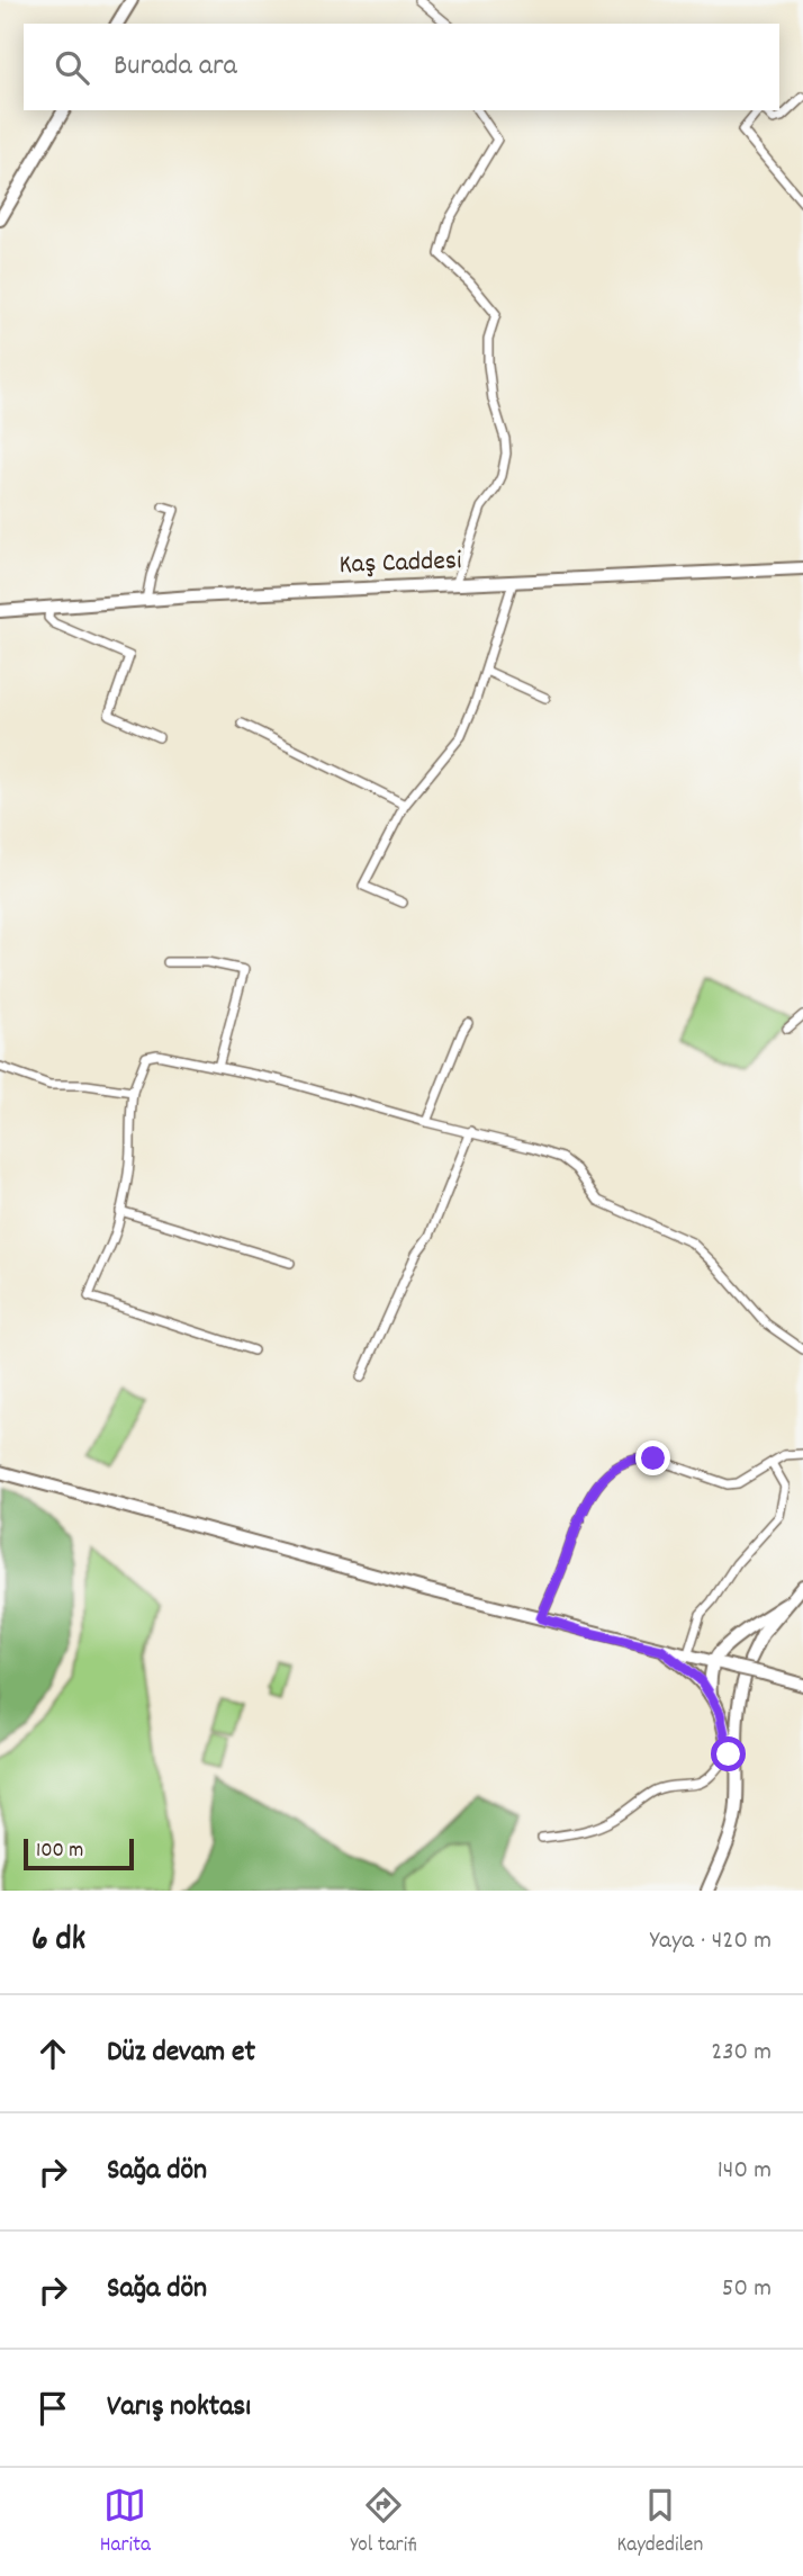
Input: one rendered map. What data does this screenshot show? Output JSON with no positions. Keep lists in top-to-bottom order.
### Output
{
  "streets": {
    "street": ["Kaş Caddesi"]
  },
  "scale_bar": "100 m",
  "page": {
    "search": "Burada ara",
    "scale": "100 m",
    "heading": ["6 dk", "Yaya · 420 m"],
    "list": [
      ["Düz devam et", "230 m"],
      ["Sağa dön", "140 m"],
      ["Sağa dön", "50 m"],
      "Varış noktası"
    ],
    "nav": ["Harita", "Yol tarifi", "Kaydedilen"]
  }
}
